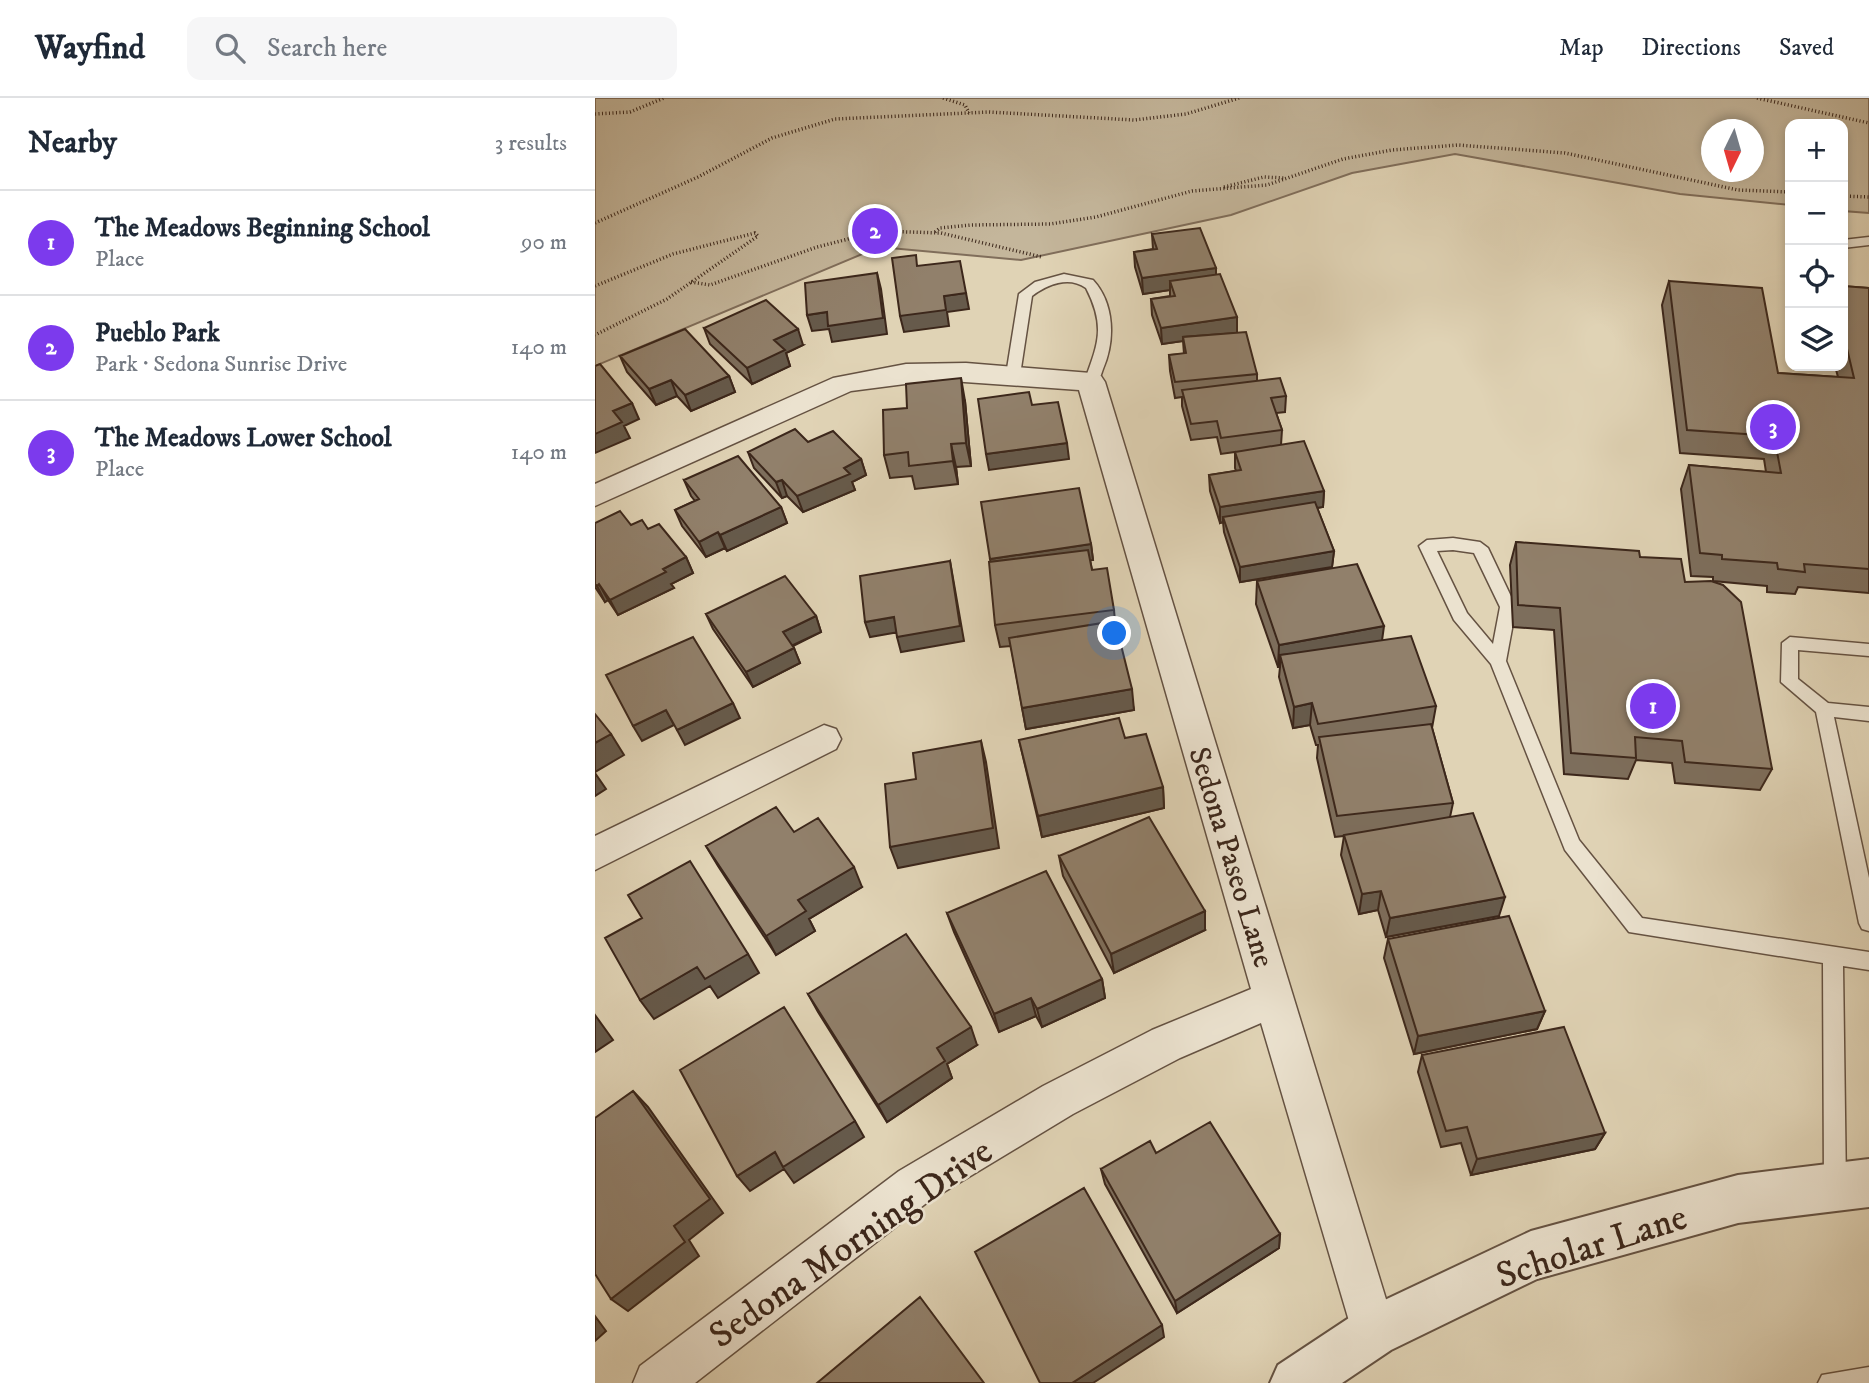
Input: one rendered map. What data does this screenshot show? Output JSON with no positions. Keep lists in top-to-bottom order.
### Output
{
  "streets": {
    "street": ["Sedona Paseo Lane", "Sedona Morning Drive", "Scholar Lane"]
  },
  "crossings": [
    ["Sedona Paseo Lane", "Sedona Morning Drive"],
    ["Sedona Paseo Lane", "Scholar Lane"]
  ],
  "north": "bottom",
  "page": {
    "header": "Wayfind",
    "search": "Search here",
    "nav": ["Map", "Directions", "Saved"],
    "heading": ["Nearby", "3 results"],
    "map_buttons": ["+", "−"],
    "list": [
      {
        "mark": "1",
        "name": "The Meadows Beginning School",
        "note": "Place",
        "value": "90 m"
      },
      {
        "mark": "2",
        "name": "Pueblo Park",
        "note": "Park · Sedona Sunrise Drive",
        "value": "140 m"
      },
      {
        "mark": "3",
        "name": "The Meadows Lower School",
        "note": "Place",
        "value": "140 m"
      }
    ],
    "pins": ["2", "3", "1"]
  }
}
